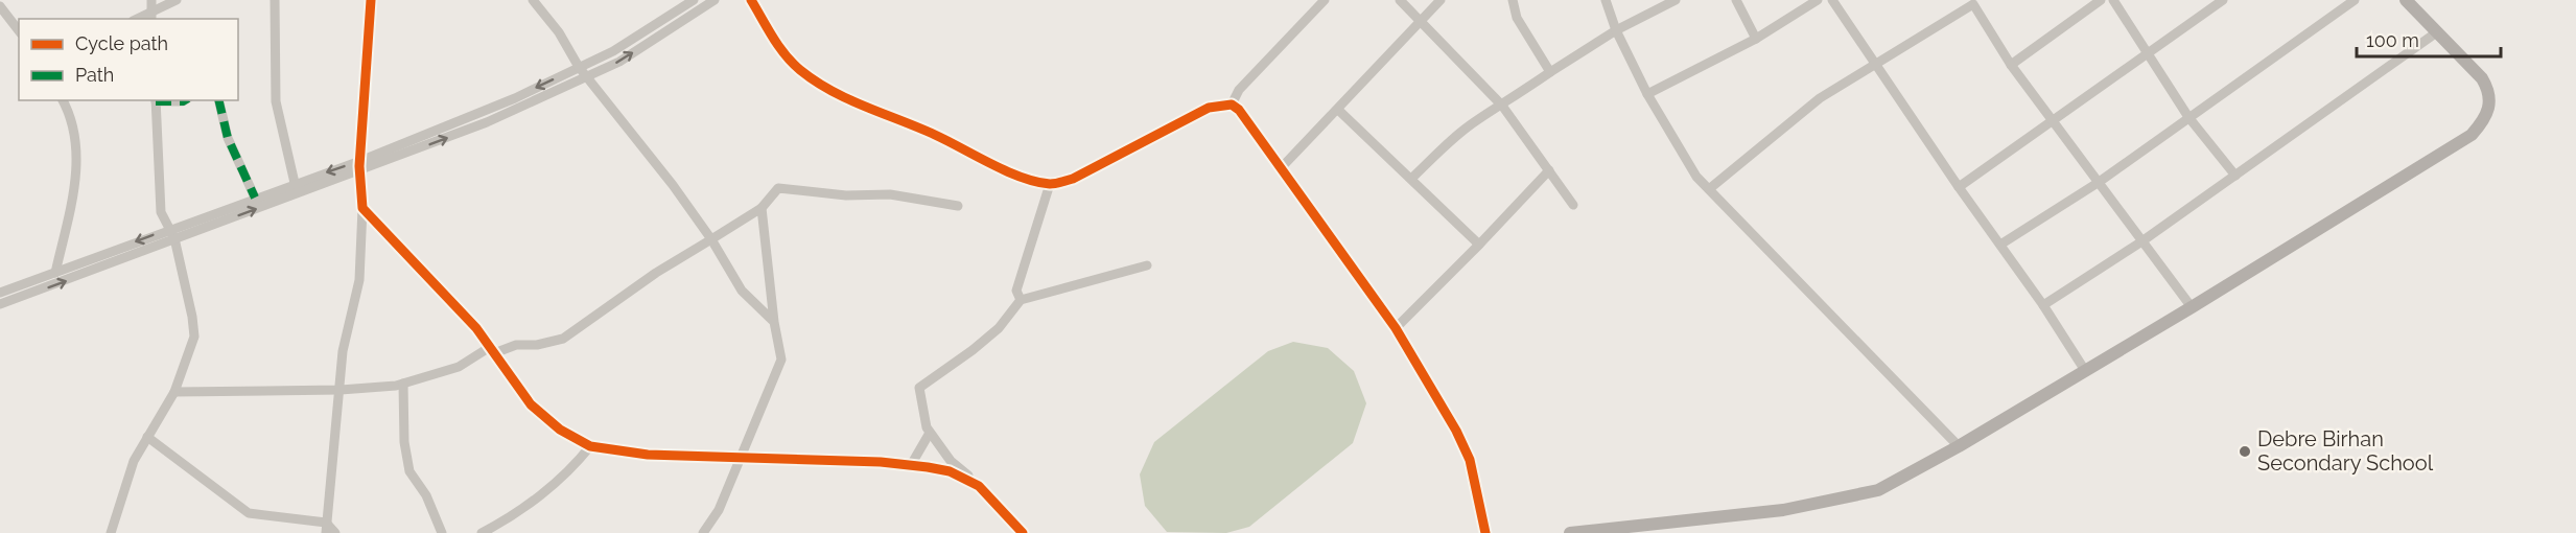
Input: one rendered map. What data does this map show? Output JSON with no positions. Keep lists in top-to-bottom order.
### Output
{
  "places": ["Debre Birhan Secondary School"],
  "legend": ["Cycle path", "Path"],
  "scale_bar": "100 m"
}
